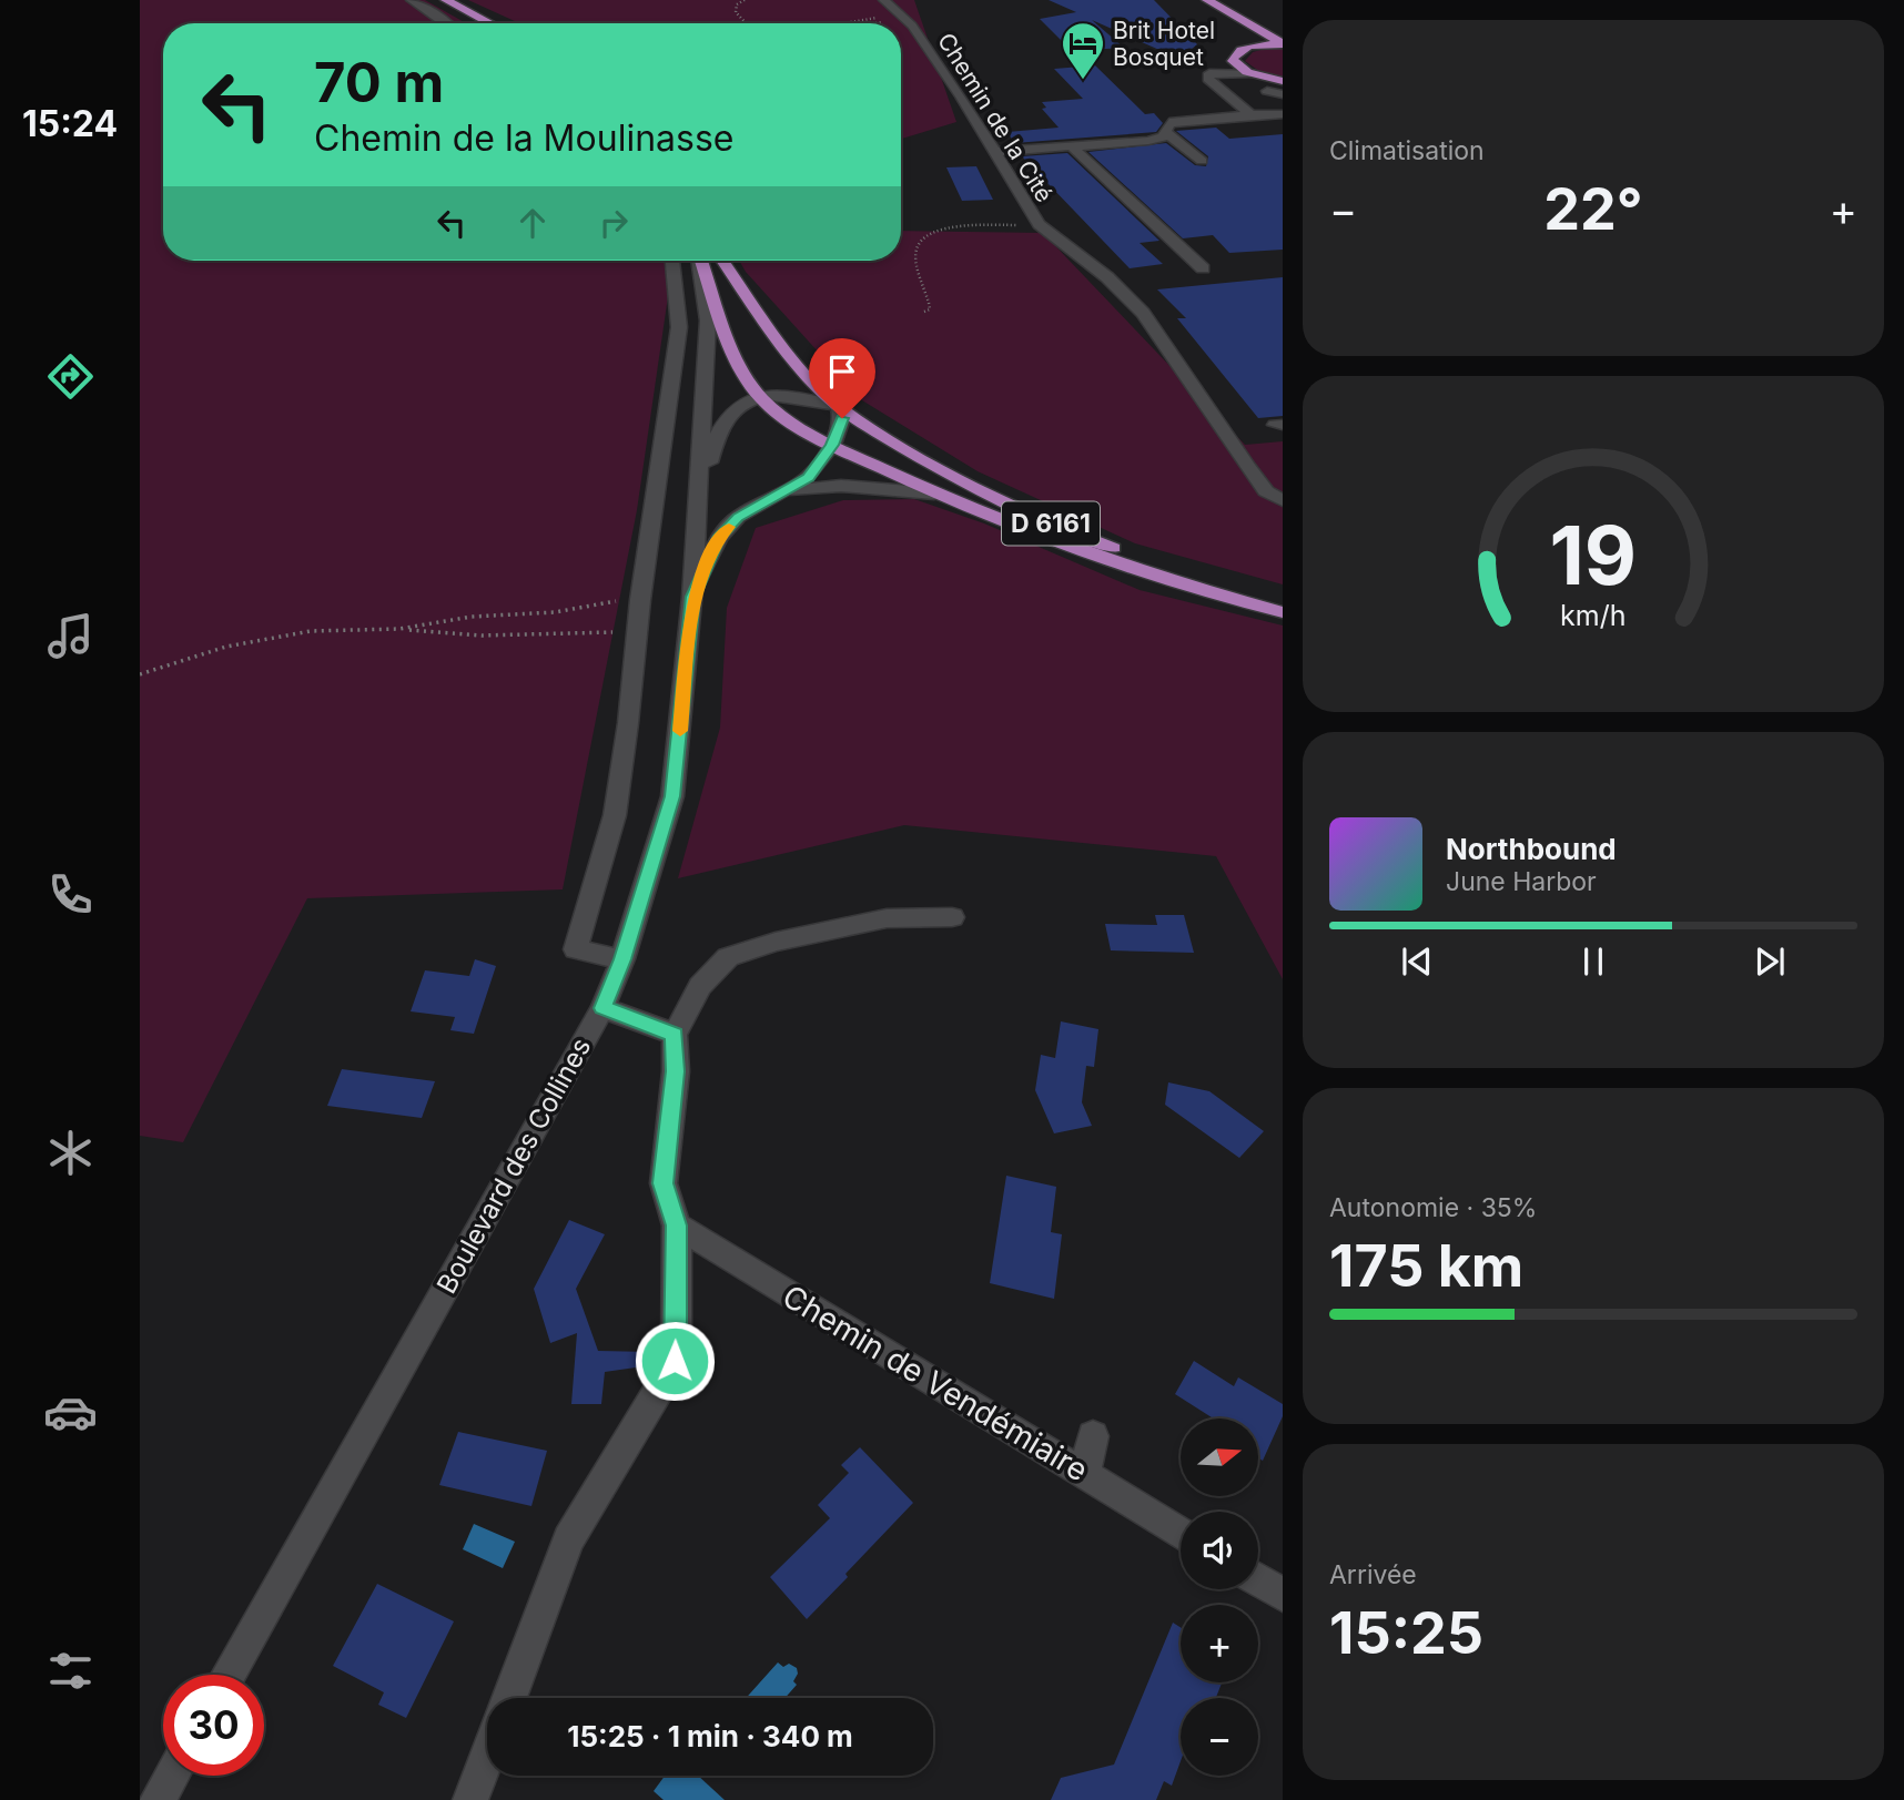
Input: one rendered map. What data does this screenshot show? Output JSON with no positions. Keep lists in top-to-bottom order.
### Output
{
  "streets": {
    "main road": ["D 6161"],
    "street": ["Chemin de la Cité", "Boulevard des Collines", "Chemin de Vendémiaire"]
  },
  "places": {
    "hotel": ["Brit Hotel Bosquet"]
  },
  "north": "right",
  "page": {
    "tabs": "15:24",
    "tile": [
      "Climatisation",
      ["Autonomie · 35%", "175 km"],
      ["Arrivée", "15:25"]
    ],
    "turn": ["70 m", "Chemin de la Moulinasse"],
    "heat": ["−", "22°", "+"],
    "song": ["Northbound", "June Harbor"],
    "map_buttons": ["+", "−"],
    "limit": "30",
    "trip": "15:25 · 1 min · 340 m",
    "gauge": ["19", "km/h"]
  }
}
